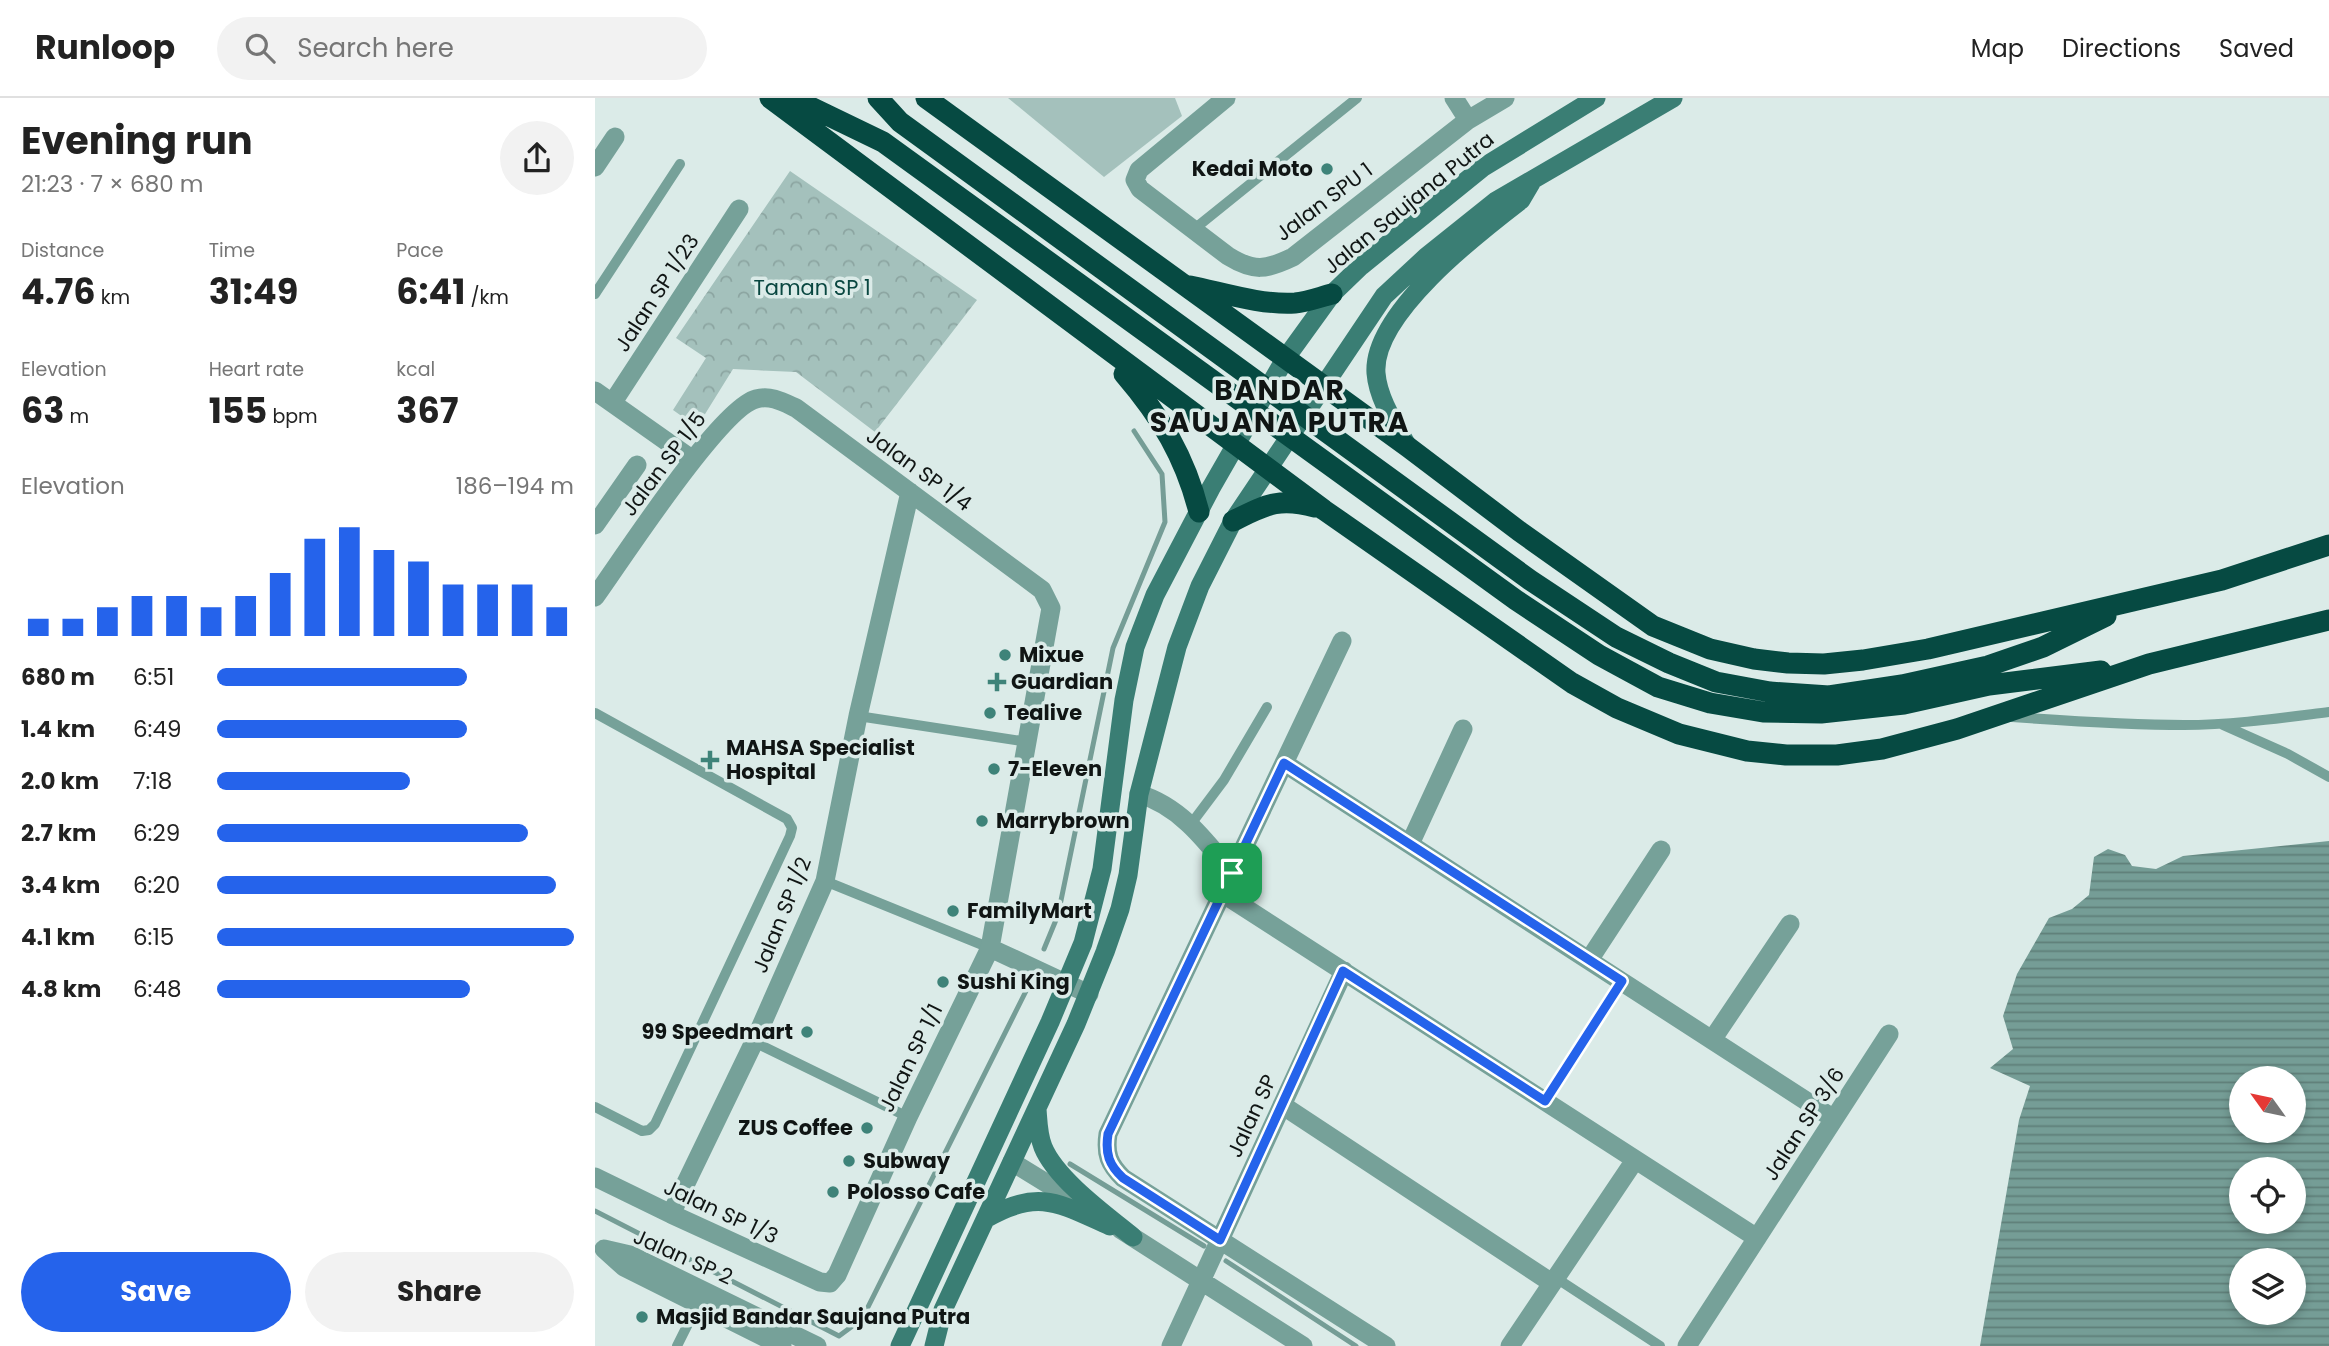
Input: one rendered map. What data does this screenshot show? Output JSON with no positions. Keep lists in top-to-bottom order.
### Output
{
  "streets": {
    "main road": ["Jalan Saujana Putra"],
    "street": [
      "Jalan SPU 1",
      "Jalan SP 1/23",
      "Jalan SP 1/5",
      "Jalan SP 1/4",
      "Jalan SP 1/2",
      "Jalan SP 1/1",
      "Jalan SP",
      "Jalan SP 3/6",
      "Jalan SP 1/3",
      "Jalan SP 2"
    ]
  },
  "crossings": [
    ["Jalan SP 1/5", "Jalan SP 1/4"],
    ["Jalan SP 1/4", "Jalan SP 1/2"],
    ["Jalan SP 1/4", "Jalan SP 1/1"],
    ["Jalan SP 1/2", "Jalan SP 1/3"],
    ["Jalan SP 1/1", "Jalan SP 1/3"]
  ],
  "districts": ["BANDAR SAUJANA PUTRA"],
  "parks": ["Taman SP 1"],
  "places": {
    "other": [
      "Kedai Moto",
      "Mixue",
      "Tealive",
      "7-Eleven",
      "Marrybrown",
      "FamilyMart",
      "Sushi King",
      "99 Speedmart",
      "ZUS Coffee",
      "Subway",
      "Polosso Cafe",
      "Masjid Bandar Saujana Putra"
    ],
    "health": ["Guardian", "MAHSA Specialist Hospital"]
  },
  "north": "top left",
  "page": {
    "header": "Runloop",
    "search": "Search here",
    "nav": ["Map", "Directions", "Saved"],
    "heading": ["Evening run", "21:23 · 7 × 680 m"],
    "stats": [
      ["Distance", "4.76 km"],
      ["Time", "31:49"],
      ["Pace", "6:41 /km"],
      ["Elevation", "63 m"],
      ["Heart rate", "155 bpm"],
      ["kcal", "367"]
    ],
    "chart": ["Elevation", "186–194 m"],
    "list": [
      {
        "name": "680 m",
        "note": "6:51"
      },
      {
        "name": "1.4 km",
        "note": "6:49"
      },
      {
        "name": "2.0 km",
        "note": "7:18"
      },
      {
        "name": "2.7 km",
        "note": "6:29"
      },
      {
        "name": "3.4 km",
        "note": "6:20"
      },
      {
        "name": "4.1 km",
        "note": "6:15"
      },
      {
        "name": "4.8 km",
        "note": "6:48"
      }
    ],
    "buttons": ["Save", "Share"]
  }
}
